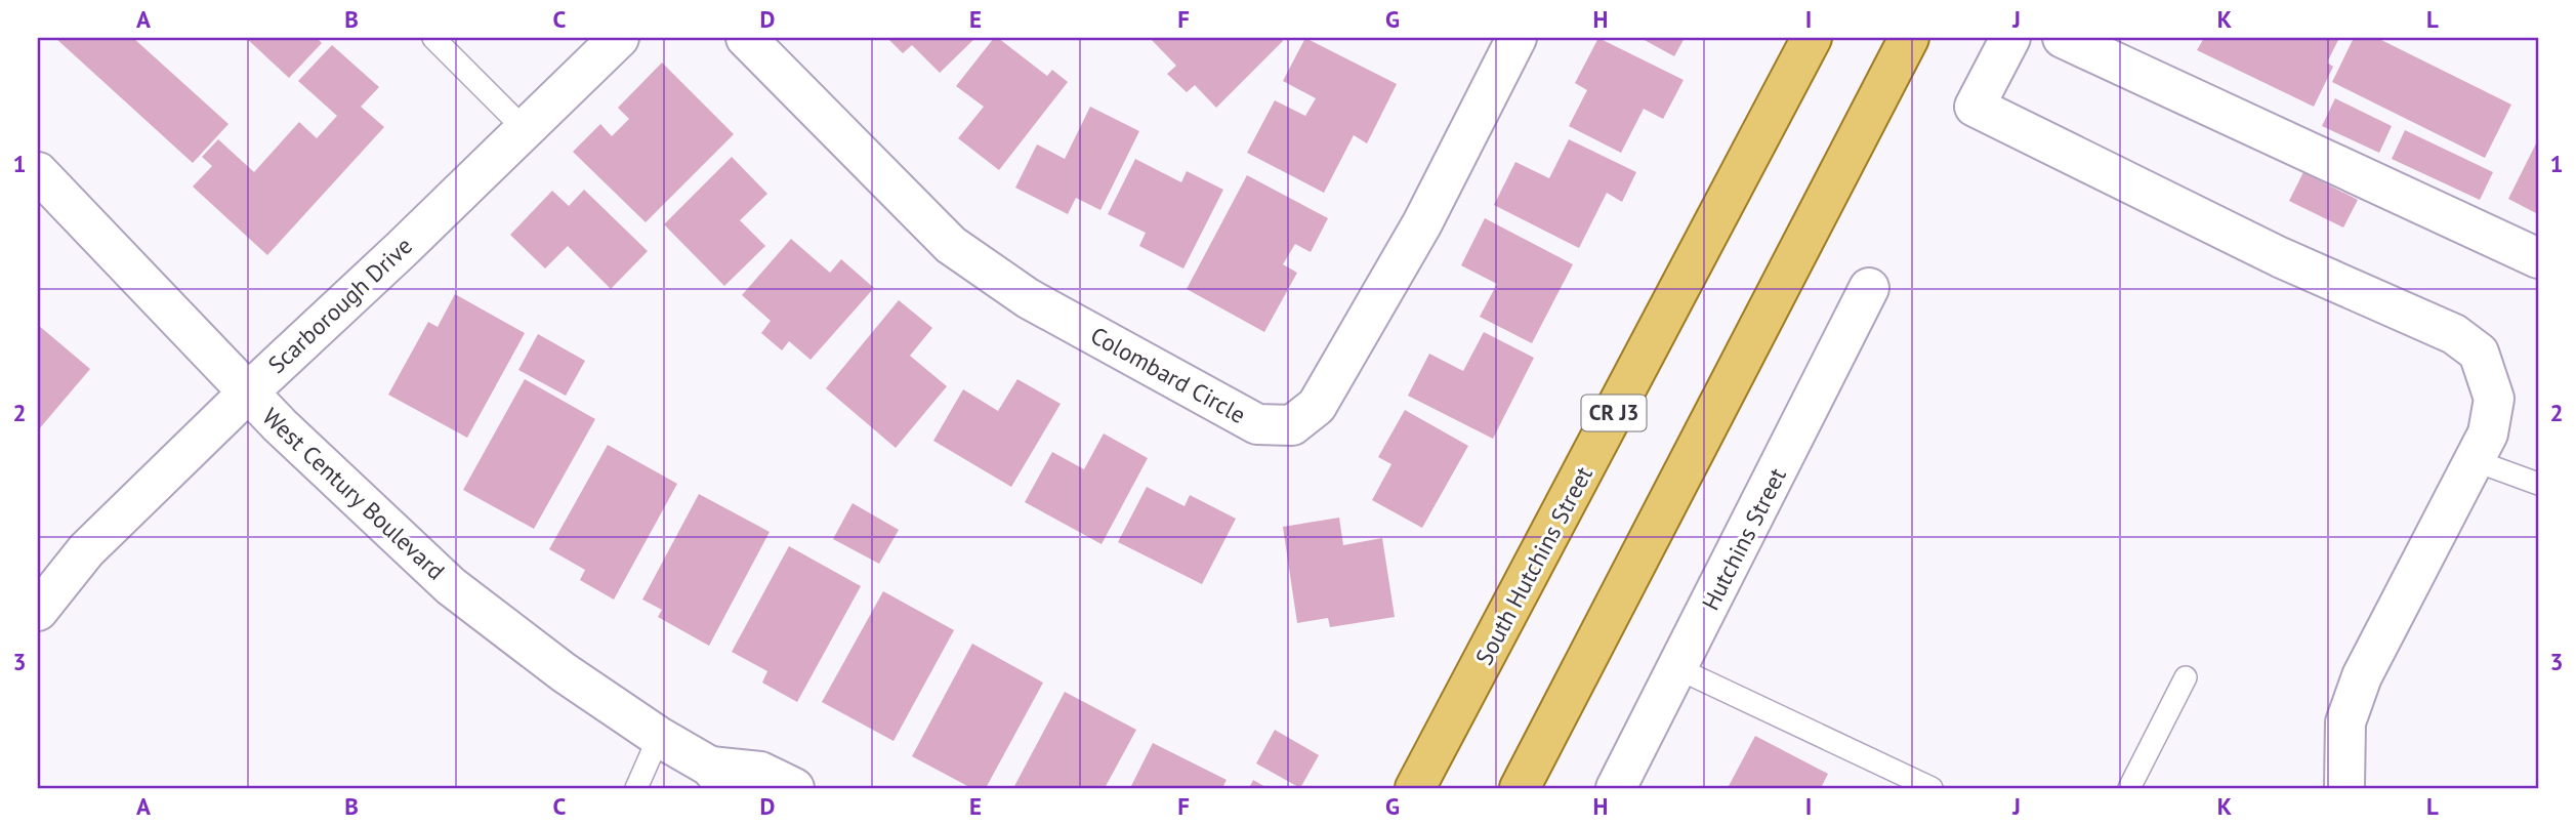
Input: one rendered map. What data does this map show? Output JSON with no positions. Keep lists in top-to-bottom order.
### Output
{
  "streets": {
    "main road": ["CR J3", "South Hutchins Street"],
    "street": [
      "Scarborough Drive",
      "Colombard Circle",
      "West Century Boulevard",
      "Hutchins Street"
    ]
  },
  "crossings": [
    ["Scarborough Drive", "West Century Boulevard"]
  ],
  "grid": {
    "columns": [
      "A",
      "B",
      "C",
      "D",
      "E",
      "F",
      "G",
      "H",
      "I",
      "J",
      "K",
      "L"
    ],
    "rows": ["1", "2", "3"]
  }
}
